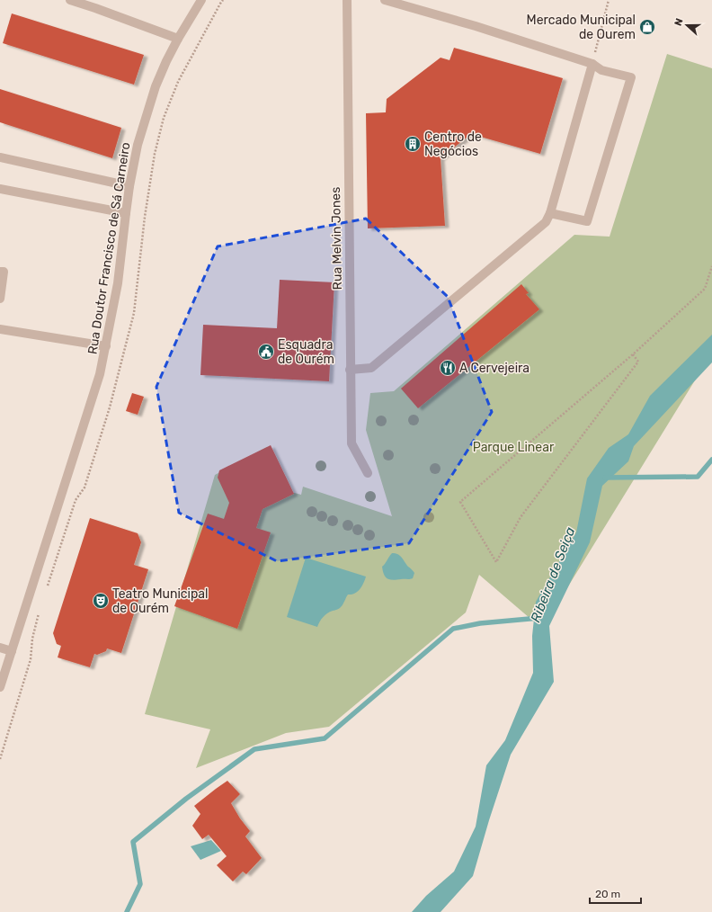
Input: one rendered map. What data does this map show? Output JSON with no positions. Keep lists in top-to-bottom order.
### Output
{
  "streets": {
    "street": ["Rua Melvin Jones", "Rua Doutor Francisco de Sá Carneiro"]
  },
  "water": ["Ribeira de Seiça"],
  "parks": ["Parque Linear"],
  "places": {
    "shop": ["Mercado Municipal de Ourem"],
    "building": ["Centro de Negócios"],
    "public building": ["Esquadra de Ourém"],
    "restaurant": ["A Cervejeira"],
    "theatre": ["Teatro Municipal de Ourém"]
  },
  "scale_bar": "20 m",
  "north": "left"
}
